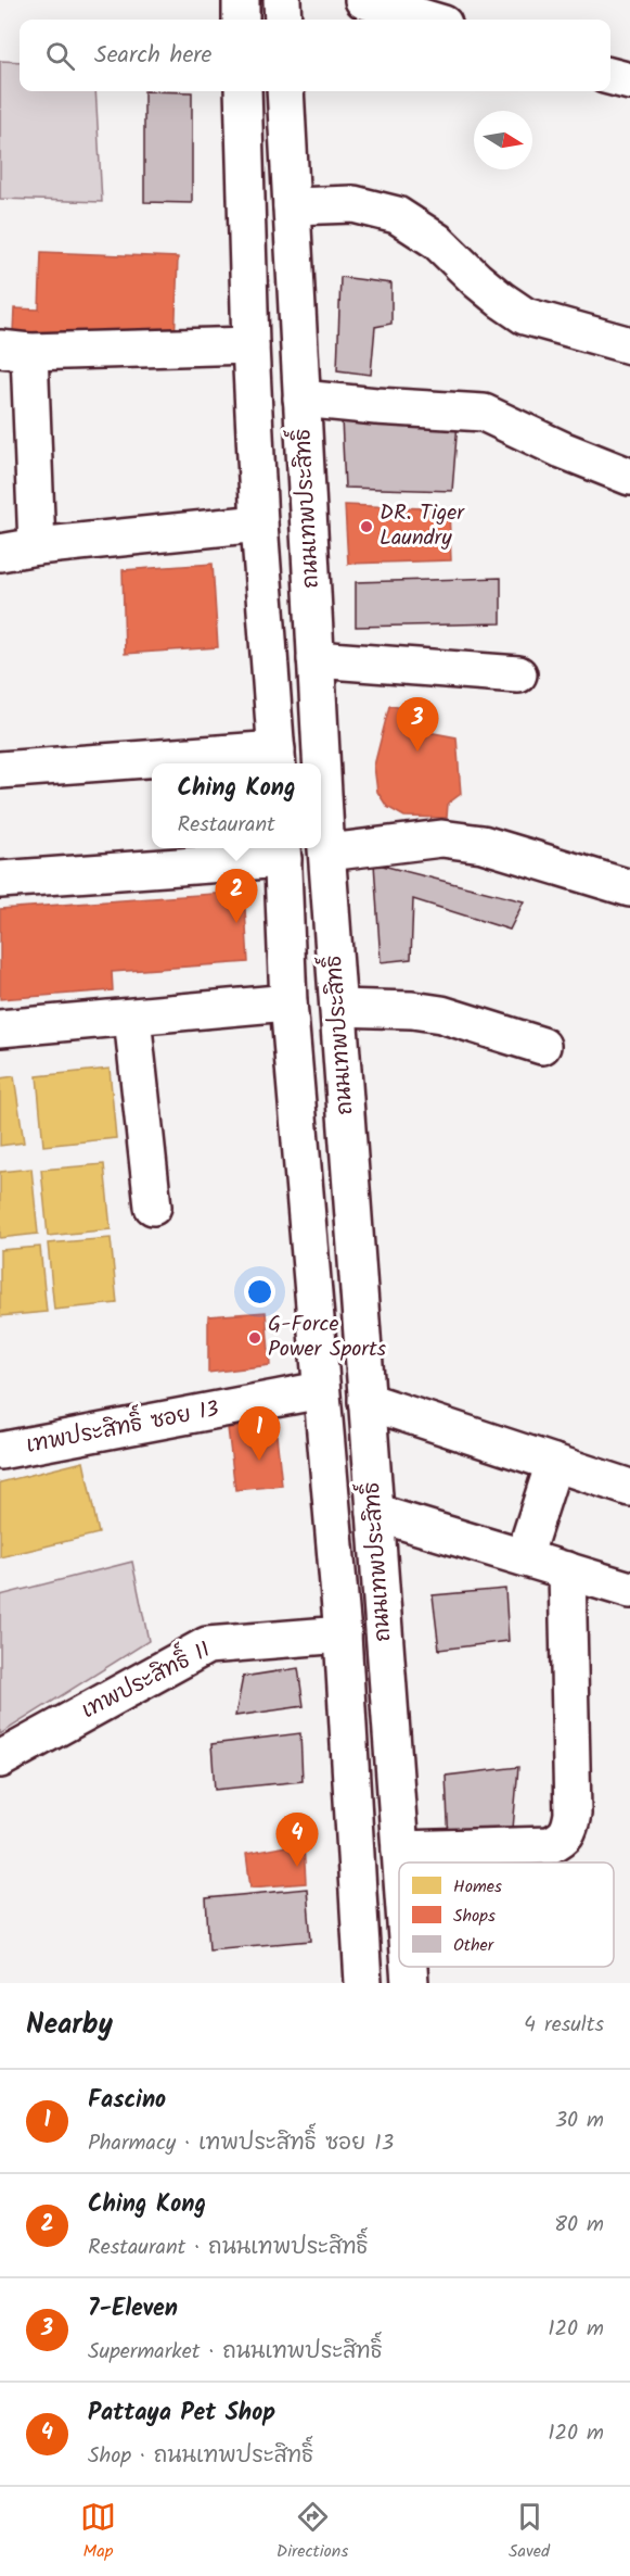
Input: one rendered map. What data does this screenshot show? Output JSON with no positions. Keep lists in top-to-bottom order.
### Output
{
  "streets": {
    "main road": ["ถนนเทพประสิทธิ์", "เทพประสิทธิ์ ซอย 13", "เทพประสิทธิ์ 11"]
  },
  "crossings": [
    ["ถนนเทพประสิทธิ์", "เทพประสิทธิ์ ซอย 13"],
    ["ถนนเทพประสิทธิ์", "เทพประสิทธิ์ 11"]
  ],
  "places": ["DR. Tiger Laundry", "G-Force Power Sports"],
  "legend": ["Homes", "Shops", "Other"],
  "north": "right",
  "page": {
    "search": "Search here",
    "pins": [
      "3",
      "2",
      "1",
      "4"
    ],
    "popup": ["Ching Kong", "Restaurant"],
    "heading": ["Nearby", "4 results"],
    "list": [
      {
        "mark": "1",
        "name": "Fascino",
        "note": "Pharmacy · เทพประสิทธิ์ ซอย 13",
        "value": "30 m"
      },
      {
        "mark": "2",
        "name": "Ching Kong",
        "note": "Restaurant · ถนนเทพประสิทธิ์",
        "value": "80 m"
      },
      {
        "mark": "3",
        "name": "7-Eleven",
        "note": "Supermarket · ถนนเทพประสิทธิ์",
        "value": "120 m"
      },
      {
        "mark": "4",
        "name": "Pattaya Pet Shop",
        "note": "Shop · ถนนเทพประสิทธิ์",
        "value": "120 m"
      }
    ],
    "nav": ["Map", "Directions", "Saved"]
  }
}
